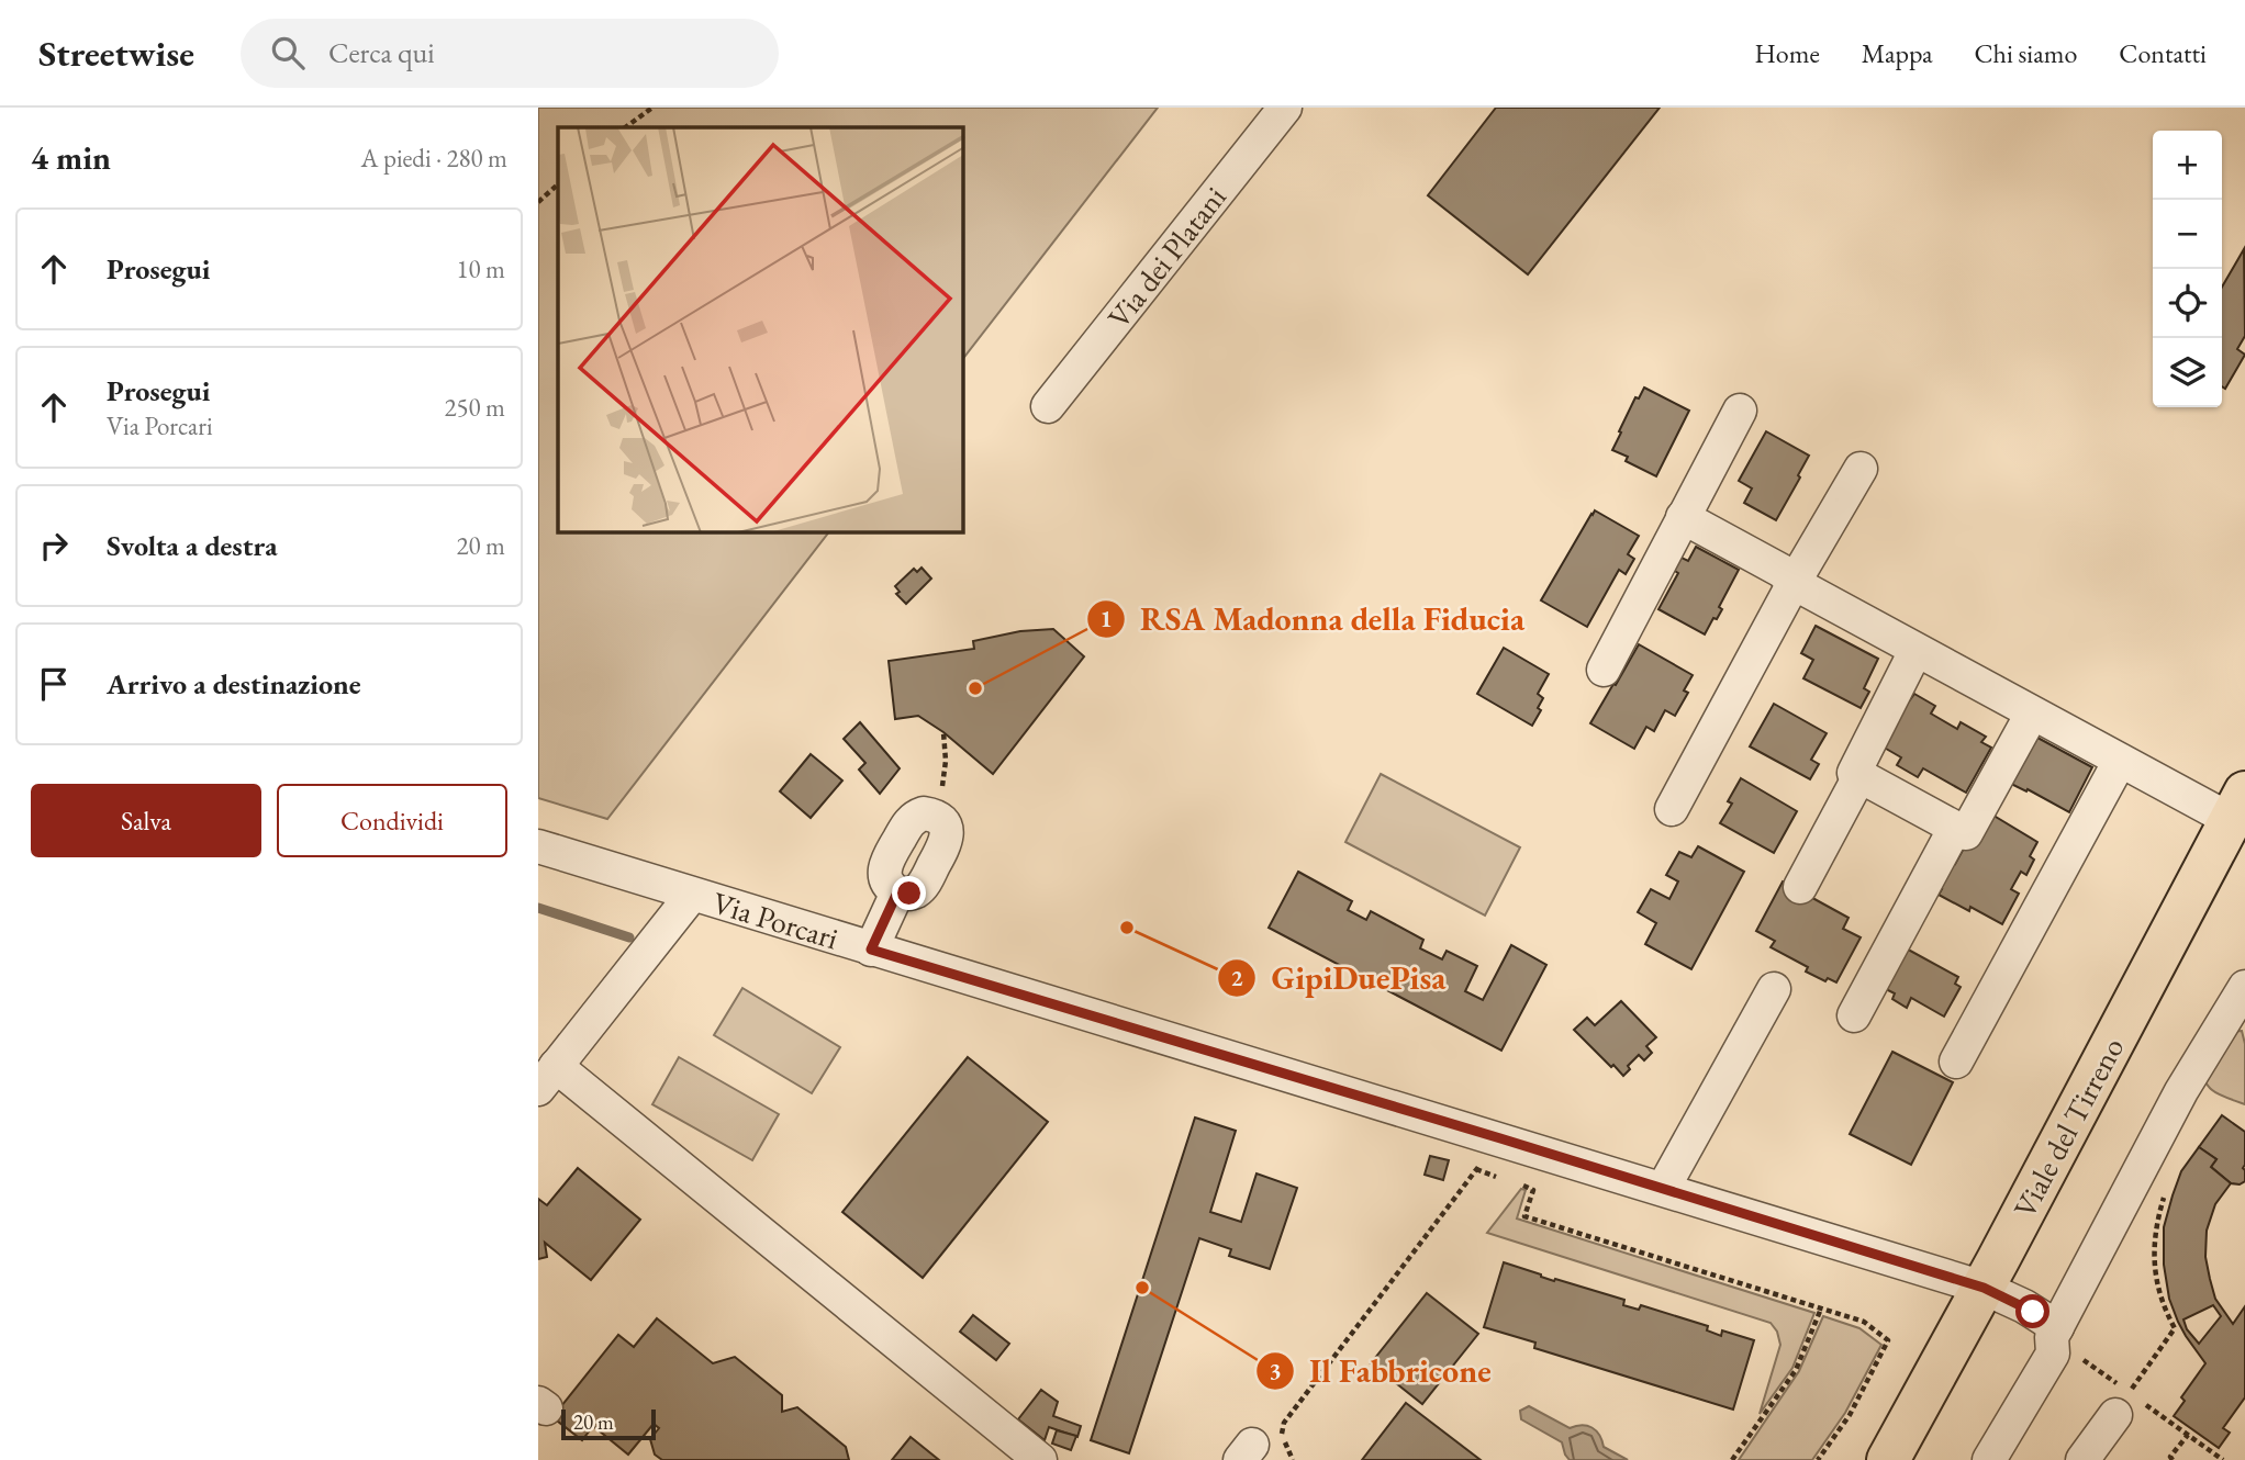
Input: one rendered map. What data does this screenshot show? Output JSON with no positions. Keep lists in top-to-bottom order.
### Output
{
  "streets": {
    "main road": ["Viale del Tirreno"],
    "street": ["Via dei Platani", "Via Porcari"]
  },
  "crossings": [
    ["Via Porcari", "Viale del Tirreno"]
  ],
  "places": ["RSA Madonna della Fiducia", "GipiDuePisa", "Il Fabbricone"],
  "scale_bar": "20 m",
  "page": {
    "header": "Streetwise",
    "search": "Cerca qui",
    "nav": [
      "Home",
      "Mappa",
      "Chi siamo",
      "Contatti"
    ],
    "heading": ["4 min", "A piedi · 280 m"],
    "map_buttons": ["+", "−"],
    "list": [
      ["Prosegui", "10 m"],
      ["Prosegui", "Via Porcari", "250 m"],
      ["Svolta a destra", "20 m"],
      "Arrivo a destinazione"
    ],
    "buttons": ["Salva", "Condividi"],
    "scale": "20 m"
  }
}
